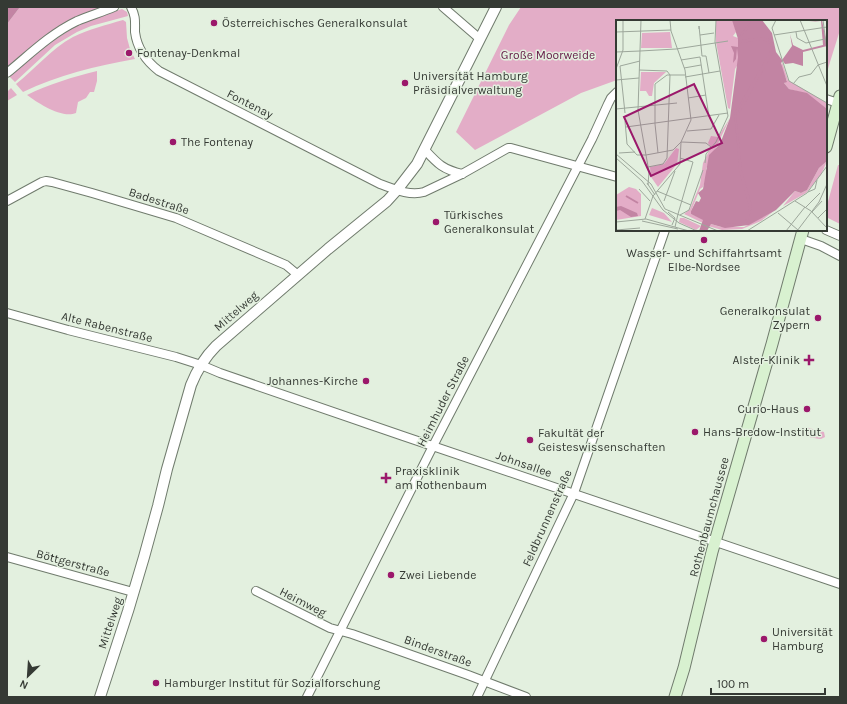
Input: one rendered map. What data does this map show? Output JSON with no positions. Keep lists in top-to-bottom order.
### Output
{
  "streets": {
    "main road": ["Rothenbaumchaussee"],
    "street": [
      "Fontenay",
      "Badestraße",
      "Mittelweg",
      "Alte Rabenstraße",
      "Heimhuder Straße",
      "Johnsallee",
      "Feldbrunnenstraße",
      "Böttgerstraße",
      "Heimweg",
      "Binderstraße"
    ]
  },
  "crossings": [
    ["Fontenay", "Mittelweg"],
    ["Fontenay", "Heimhuder Straße"],
    ["Badestraße", "Mittelweg"],
    ["Mittelweg", "Alte Rabenstraße"],
    ["Mittelweg", "Johnsallee"],
    ["Mittelweg", "Böttgerstraße"],
    ["Alte Rabenstraße", "Johnsallee"],
    ["Heimhuder Straße", "Johnsallee"],
    ["Heimhuder Straße", "Heimweg"],
    ["Heimhuder Straße", "Binderstraße"],
    ["Johnsallee", "Rothenbaumchaussee"],
    ["Johnsallee", "Feldbrunnenstraße"],
    ["Feldbrunnenstraße", "Binderstraße"],
    ["Heimweg", "Binderstraße"]
  ],
  "parks": ["Große Moorweide"],
  "places": {
    "other": [
      "Österreichisches Generalkonsulat",
      "Fontenay-Denkmal",
      "Universität Hamburg Präsidialverwaltung",
      "The Fontenay",
      "Türkisches Generalkonsulat",
      "Wasser- und Schiffahrtsamt Elbe-Nordsee",
      "Generalkonsulat Zypern",
      "Johannes-Kirche",
      "Curio-Haus",
      "Hans-Bredow-Institut",
      "Fakultät der Geisteswissenschaften",
      "Zwei Liebende",
      "Universität Hamburg",
      "Hamburger Institut für Sozialforschung"
    ],
    "health": ["Alster-Klinik", "Praxisklinik am Rothenbaum"]
  },
  "scale_bar": "100 m",
  "north": "bottom left"
}
